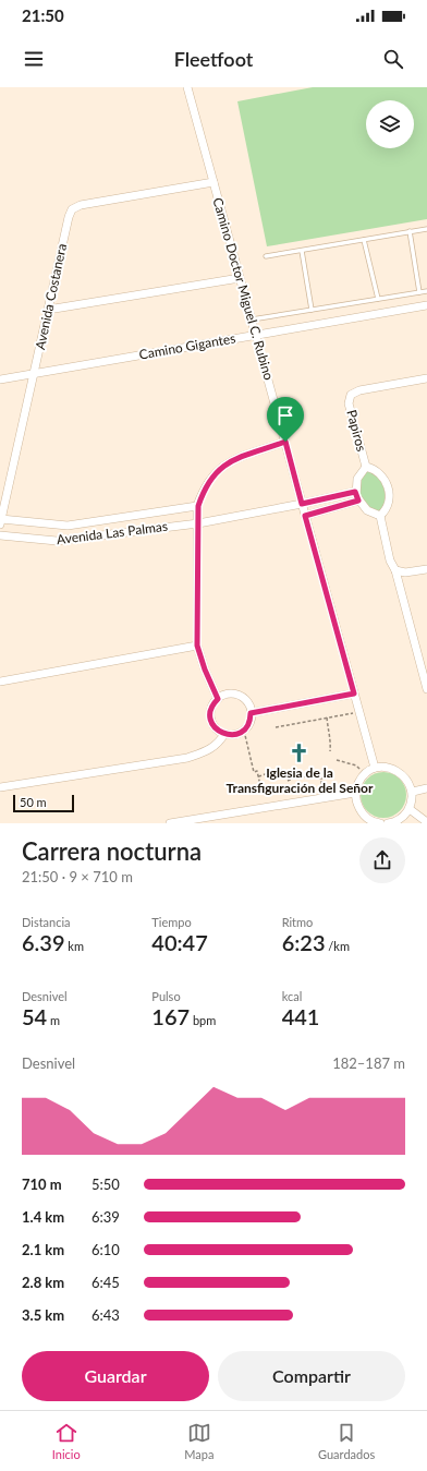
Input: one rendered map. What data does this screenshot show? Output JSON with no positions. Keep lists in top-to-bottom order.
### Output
{
  "streets": {
    "street": [
      "Camino Doctor Miguel C. Rubino",
      "Avenida Costanera",
      "Camino Gigantes",
      "Papiros",
      "Avenida Las Palmas"
    ]
  },
  "crossings": [
    ["Camino Doctor Miguel C. Rubino", "Avenida Costanera"],
    ["Camino Doctor Miguel C. Rubino", "Camino Gigantes"],
    ["Camino Doctor Miguel C. Rubino", "Avenida Las Palmas"],
    ["Avenida Costanera", "Camino Gigantes"],
    ["Avenida Costanera", "Avenida Las Palmas"]
  ],
  "places": {
    "church": ["Iglesia de la Transfiguración del Señor"]
  },
  "scale_bar": "50 m",
  "page": {
    "status": "21:50",
    "header": "Fleetfoot",
    "scale": "50 m",
    "heading": ["Carrera nocturna", "21:50 · 9 × 710 m"],
    "stats": [
      ["Distancia", "6.39 km"],
      ["Tiempo", "40:47"],
      ["Ritmo", "6:23 /km"],
      ["Desnivel", "54 m"],
      ["Pulso", "167 bpm"],
      ["kcal", "441"]
    ],
    "chart": ["Desnivel", "182–187 m"],
    "list": [
      {
        "name": "710 m",
        "note": "5:50"
      },
      {
        "name": "1.4 km",
        "note": "6:39"
      },
      {
        "name": "2.1 km",
        "note": "6:10"
      },
      {
        "name": "2.8 km",
        "note": "6:45"
      },
      {
        "name": "3.5 km",
        "note": "6:43"
      }
    ],
    "buttons": ["Guardar", "Compartir"],
    "tabs": ["Inicio", "Mapa", "Guardados"]
  }
}
